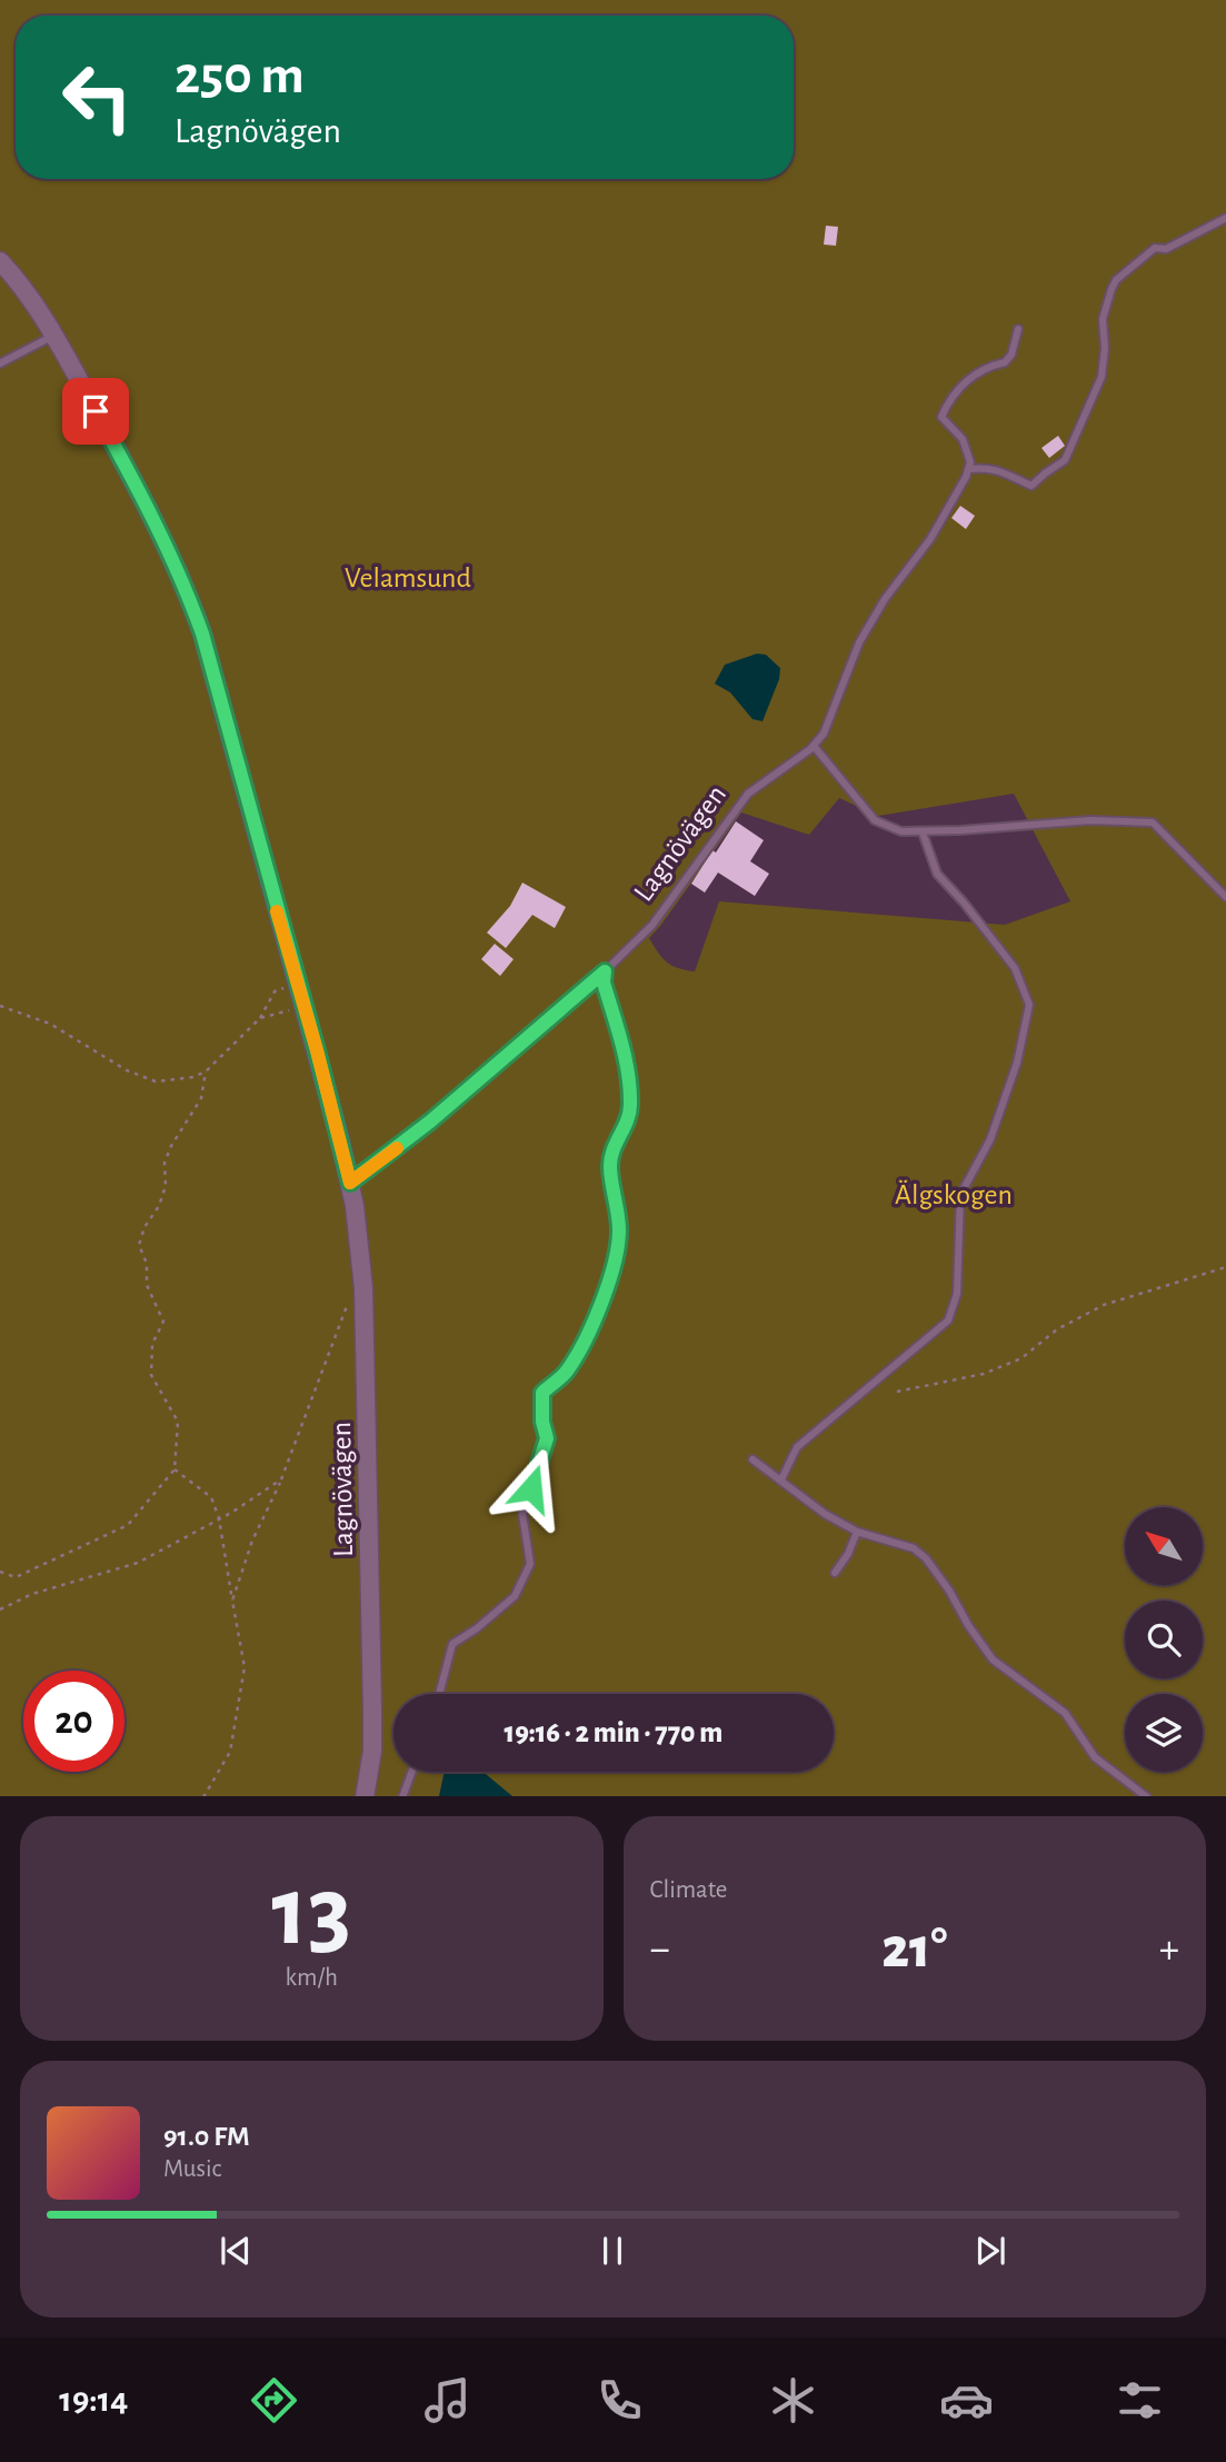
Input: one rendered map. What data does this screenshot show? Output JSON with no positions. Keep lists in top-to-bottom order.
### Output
{
  "streets": {
    "street": ["Lagnövägen"]
  },
  "parks": ["Velamsund", "Älgskogen"],
  "north": "top left",
  "page": {
    "turn": ["250 m", "Lagnövägen"],
    "limit": "20",
    "trip": "19:16 · 2 min · 770 m",
    "tile": [
      ["13", "km/h"],
      "Climate"
    ],
    "heat": ["−", "21°", "+"],
    "song": ["91.0 FM", "Music"],
    "tabs": "19:14"
  }
}
